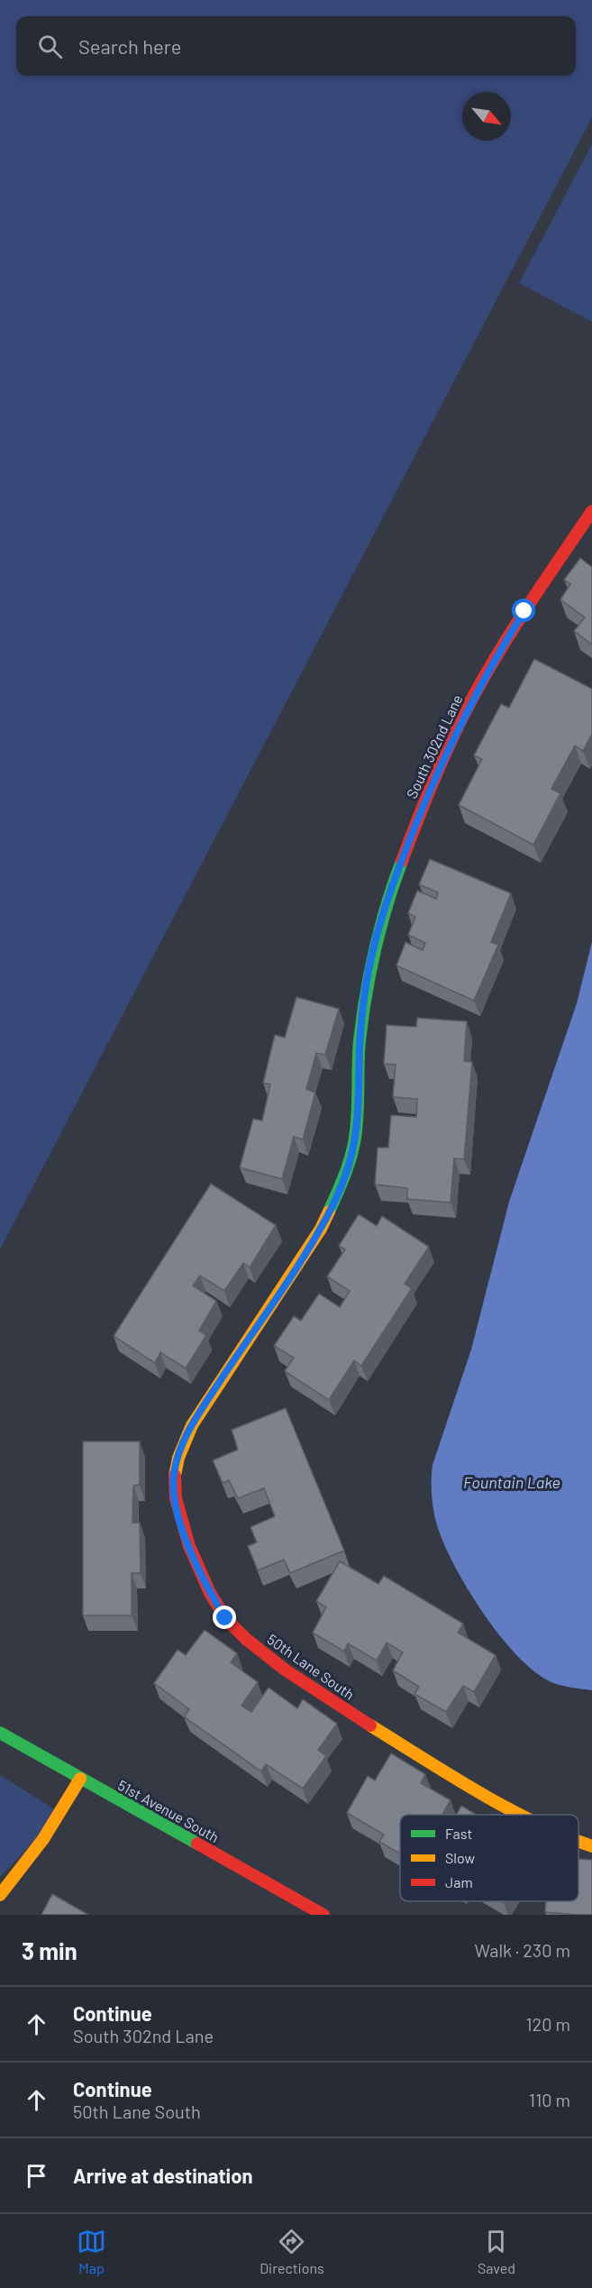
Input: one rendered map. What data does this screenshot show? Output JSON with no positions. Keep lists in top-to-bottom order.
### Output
{
  "streets": {
    "street": ["South 302nd Lane", "50th Lane South", "51st Avenue South"]
  },
  "crossings": [
    ["South 302nd Lane", "50th Lane South"]
  ],
  "water": ["Fountain Lake"],
  "legend": ["Fast", "Slow", "Jam"],
  "north": "bottom right",
  "page": {
    "search": "Search here",
    "heading": ["3 min", "Walk · 230 m"],
    "list": [
      ["Continue", "South 302nd Lane", "120 m"],
      ["Continue", "50th Lane South", "110 m"],
      "Arrive at destination"
    ],
    "nav": ["Map", "Directions", "Saved"]
  }
}
